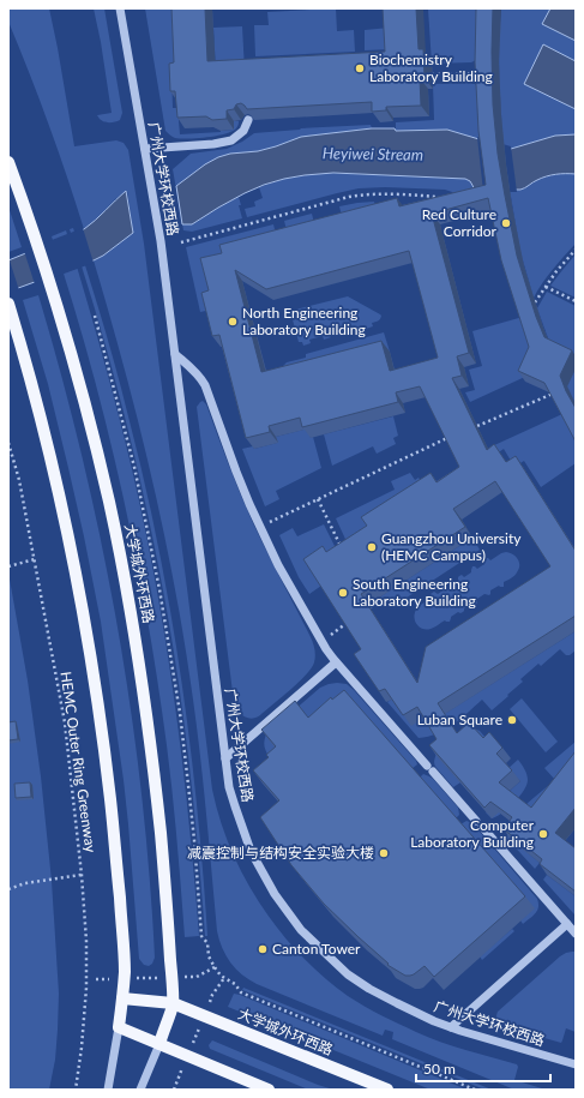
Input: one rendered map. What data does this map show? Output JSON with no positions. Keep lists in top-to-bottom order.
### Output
{
  "streets": {
    "main road": ["大学城外环西路"],
    "street": ["广州大学环校西路"],
    "path": ["HEMC Outer Ring Greenway"]
  },
  "water": ["Heyiwei Stream"],
  "places": [
    "Biochemistry Laboratory Building",
    "Red Culture Corridor",
    "North Engineering Laboratory Building",
    "Guangzhou University (HEMC Campus)",
    "South Engineering Laboratory Building",
    "Luban Square",
    "Computer Laboratory Building",
    "减震控制与结构安全实验大楼",
    "Canton Tower"
  ],
  "scale_bar": "50 m"
}
